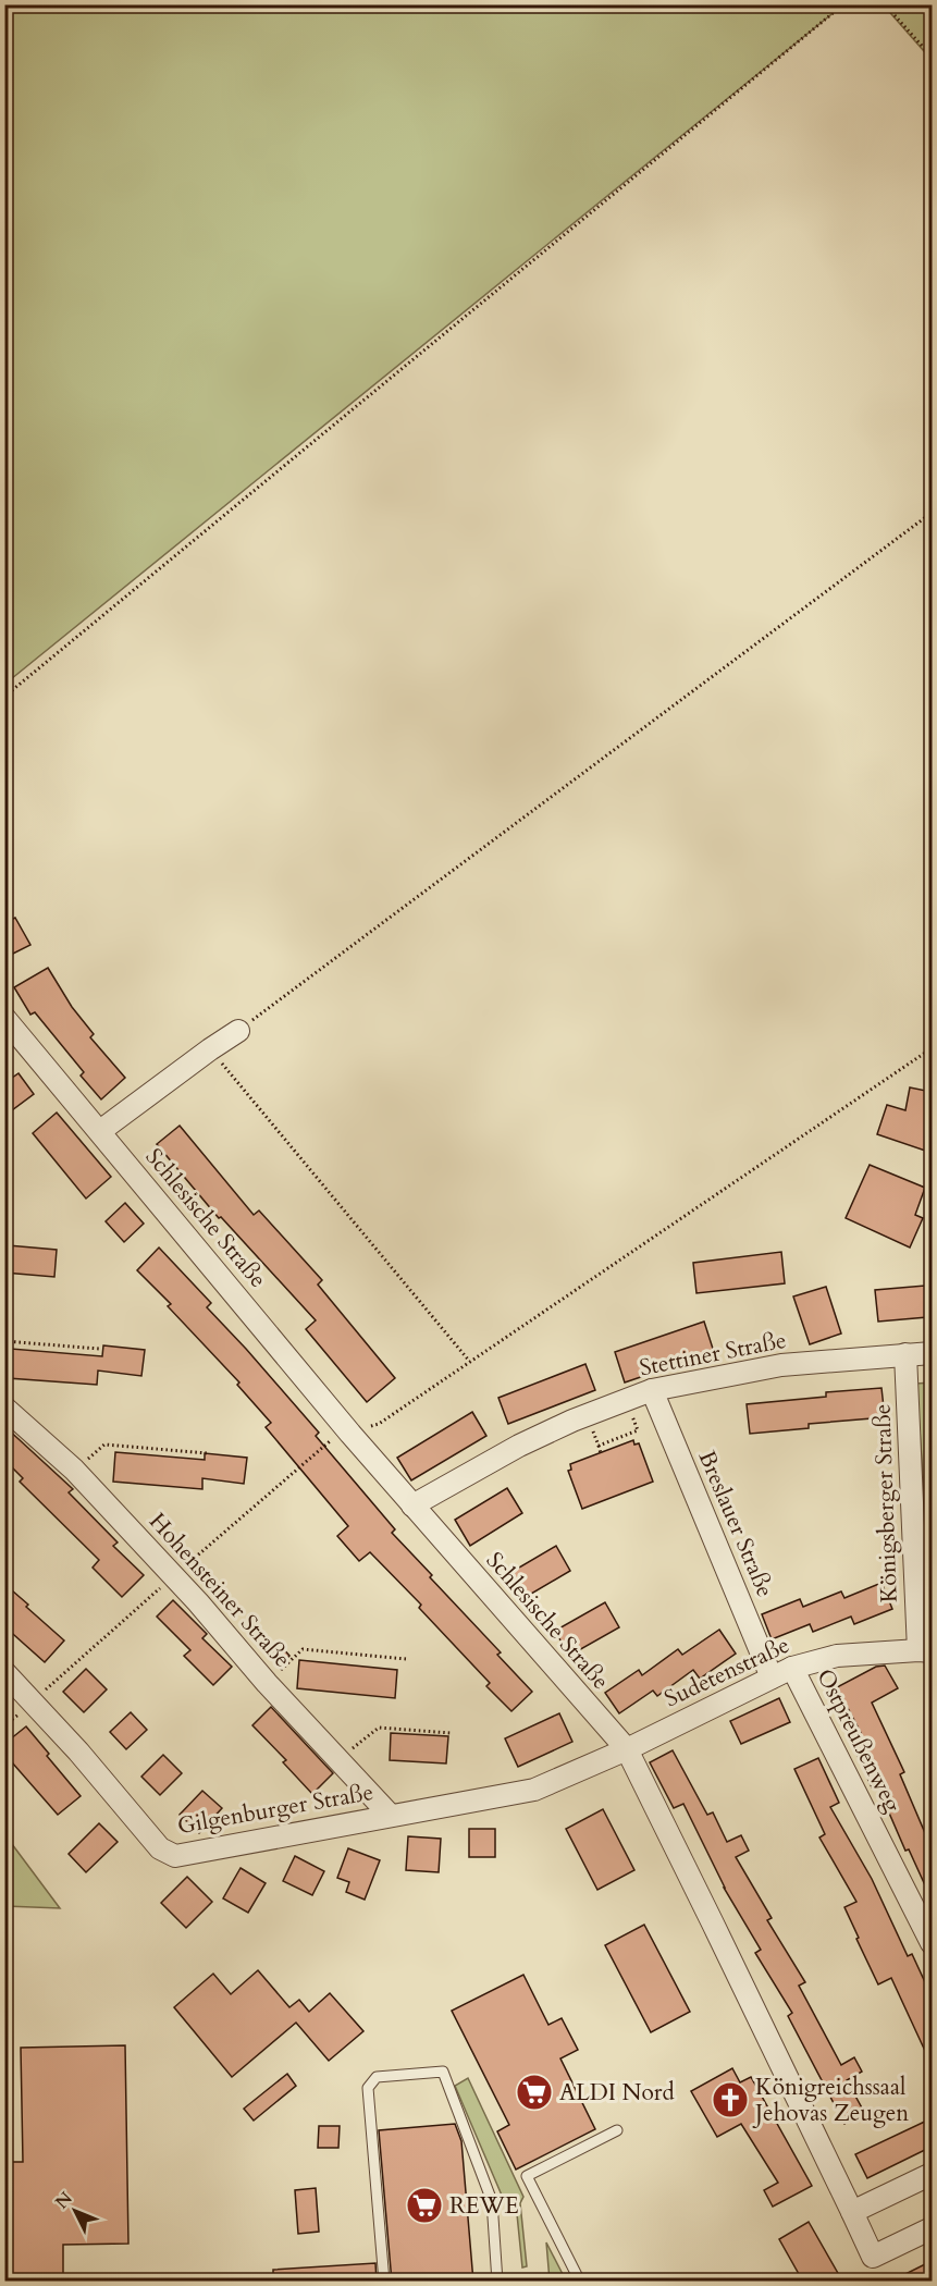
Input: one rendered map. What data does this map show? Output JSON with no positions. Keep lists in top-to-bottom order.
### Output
{
  "streets": {
    "street": [
      "Schlesische Straße",
      "Stettiner Straße",
      "Königsberger Straße",
      "Breslauer Straße",
      "Hohensteiner Straße",
      "Sudetenstraße",
      "Ostpreußenweg",
      "Gilgenburger Straße"
    ]
  },
  "crossings": [
    ["Schlesische Straße", "Stettiner Straße"],
    ["Schlesische Straße", "Sudetenstraße"],
    ["Schlesische Straße", "Gilgenburger Straße"],
    ["Stettiner Straße", "Königsberger Straße"],
    ["Stettiner Straße", "Breslauer Straße"],
    ["Königsberger Straße", "Sudetenstraße"],
    ["Breslauer Straße", "Sudetenstraße"],
    ["Hohensteiner Straße", "Gilgenburger Straße"],
    ["Sudetenstraße", "Ostpreußenweg"],
    ["Sudetenstraße", "Gilgenburger Straße"]
  ],
  "places": {
    "supermarket": ["ALDI Nord", "REWE"],
    "church": ["Königreichssaal Jehovas Zeugen"]
  },
  "north": "top left"
}
